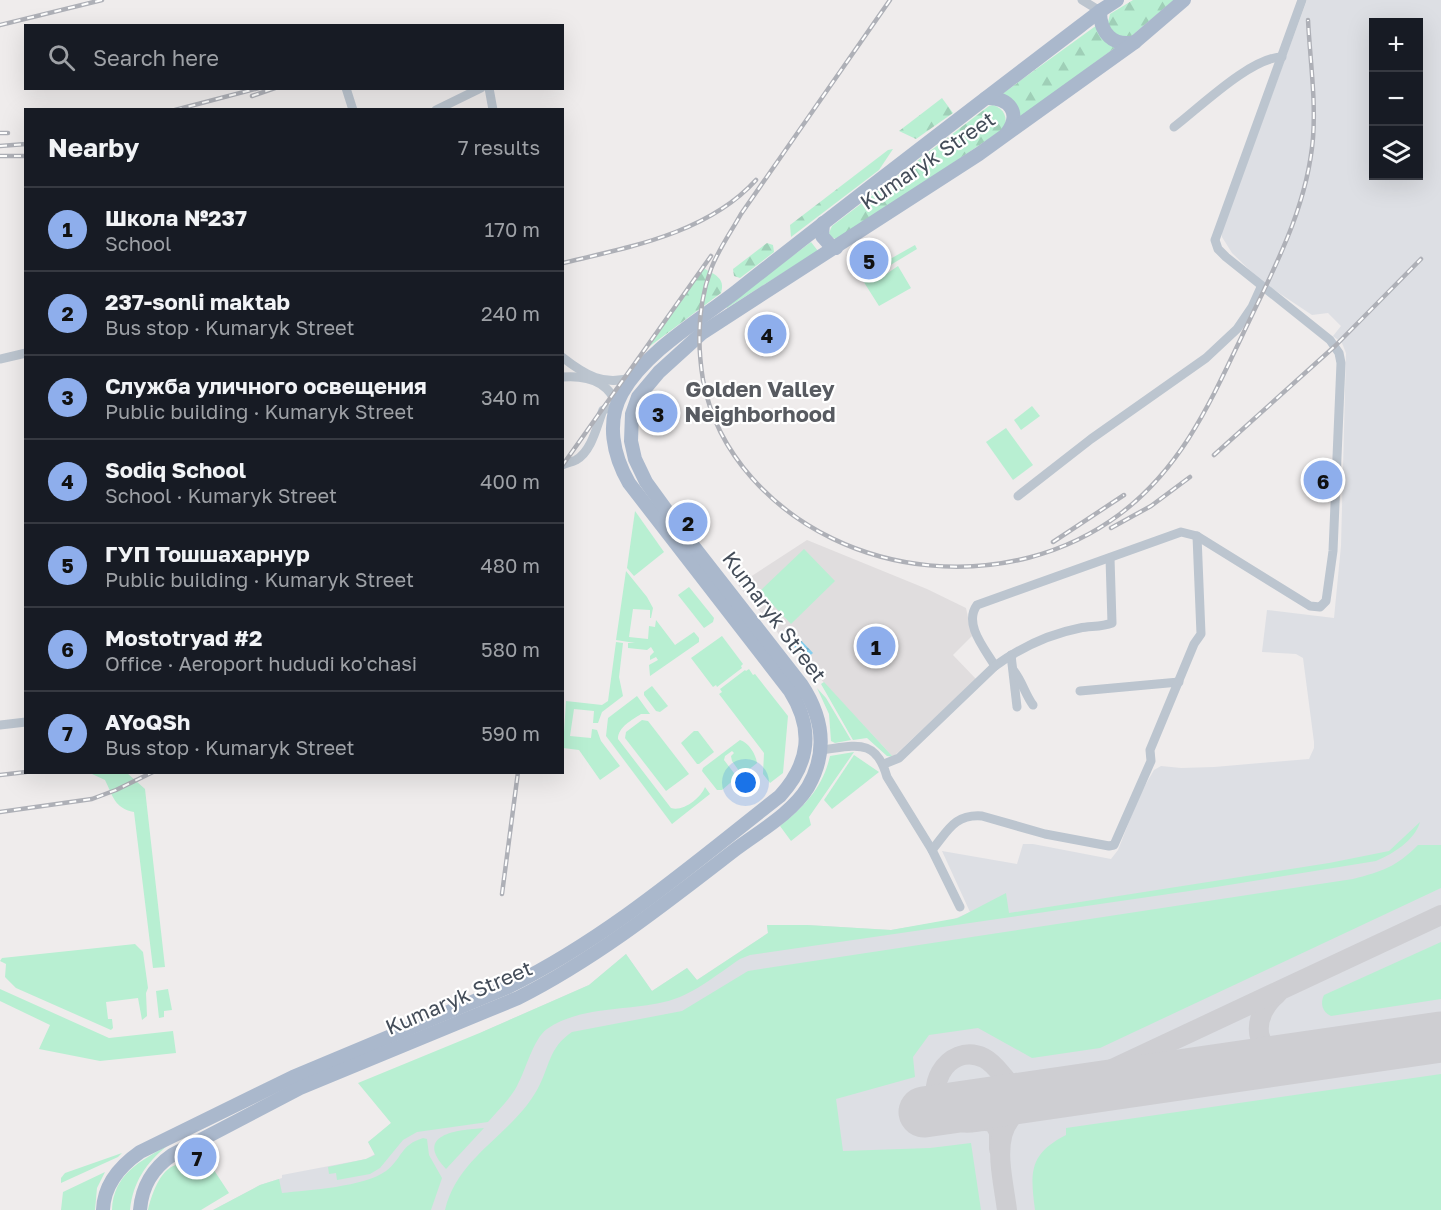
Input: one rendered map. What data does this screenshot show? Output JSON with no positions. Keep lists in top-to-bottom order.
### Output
{
  "streets": {
    "main road": ["Kumaryk Street"]
  },
  "districts": ["Golden Valley Neighborhood"],
  "page": {
    "map_buttons": ["+", "−"],
    "search": "Search here",
    "heading": ["Nearby", "7 results"],
    "list": [
      {
        "mark": "1",
        "name": "Школа №237",
        "note": "School",
        "value": "170 m"
      },
      {
        "mark": "2",
        "name": "237-sonli maktab",
        "note": "Bus stop · Kumaryk Street",
        "value": "240 m"
      },
      {
        "mark": "3",
        "name": "Служба уличного освещения",
        "note": "Public building · Kumaryk Street",
        "value": "340 m"
      },
      {
        "mark": "4",
        "name": "Sodiq School",
        "note": "School · Kumaryk Street",
        "value": "400 m"
      },
      {
        "mark": "5",
        "name": "ГУП Тошшахарнур",
        "note": "Public building · Kumaryk Street",
        "value": "480 m"
      },
      {
        "mark": "6",
        "name": "Mostotryad #2",
        "note": "Office · Aeroport hududi ko'chasi",
        "value": "580 m"
      },
      {
        "mark": "7",
        "name": "AYoQSh",
        "note": "Bus stop · Kumaryk Street",
        "value": "590 m"
      }
    ],
    "pins": [
      "5",
      "4",
      "3",
      "6",
      "2",
      "1",
      "7"
    ]
  }
}
